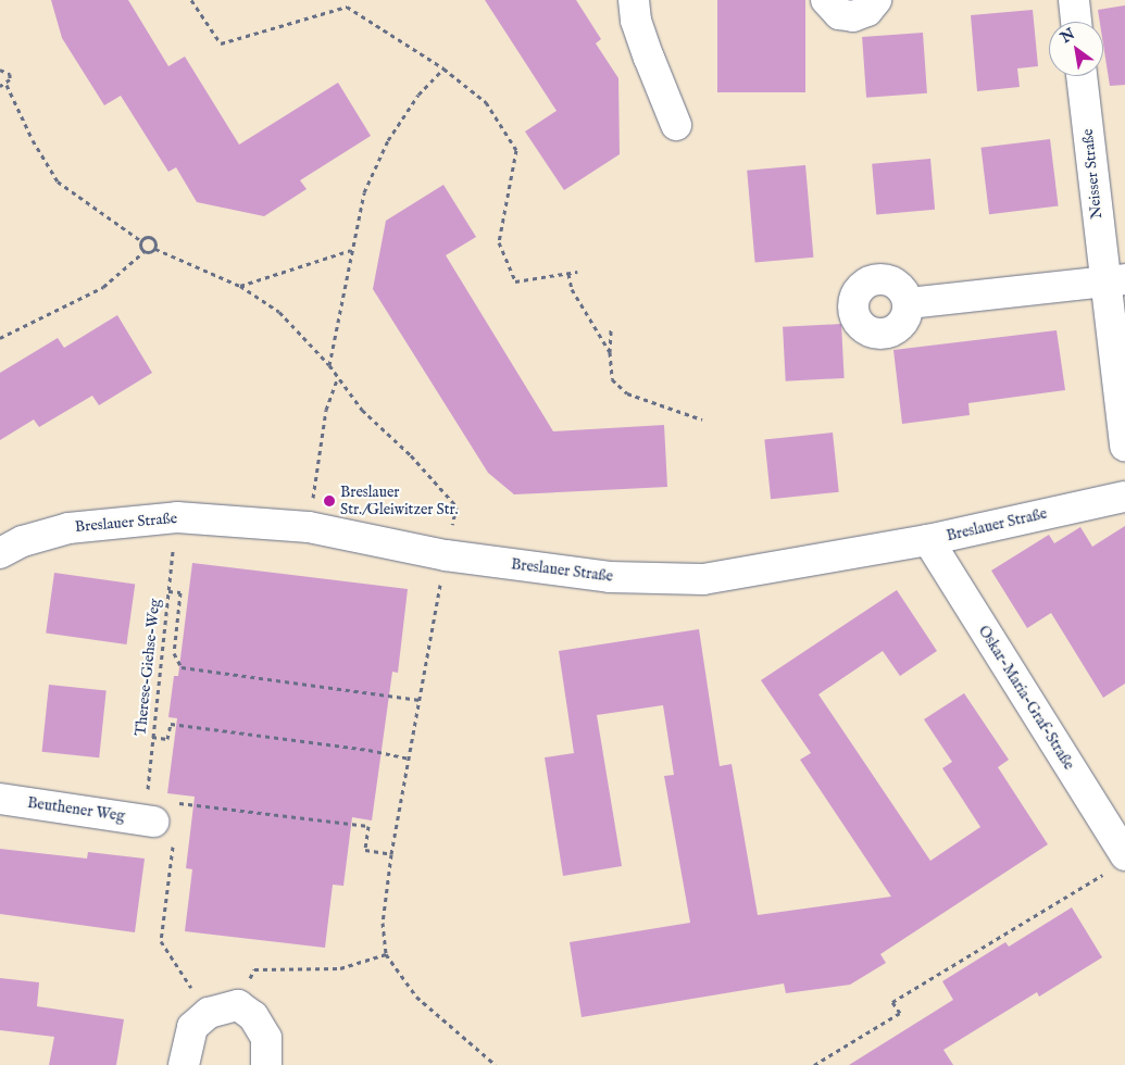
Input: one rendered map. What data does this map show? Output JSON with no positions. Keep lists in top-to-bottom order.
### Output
{
  "streets": {
    "street": [
      "Neisser Straße",
      "Breslauer Straße",
      "Oskar-Maria-Graf-Straße",
      "Beuthener Weg"
    ],
    "path": ["Therese-Giehse-Weg"]
  },
  "crossings": [
    ["Breslauer Straße", "Therese-Giehse-Weg"],
    ["Breslauer Straße", "Oskar-Maria-Graf-Straße"],
    ["Therese-Giehse-Weg", "Beuthener Weg"]
  ],
  "places": ["Breslauer Str./Gleiwitzer Str."],
  "north": "top left"
}
